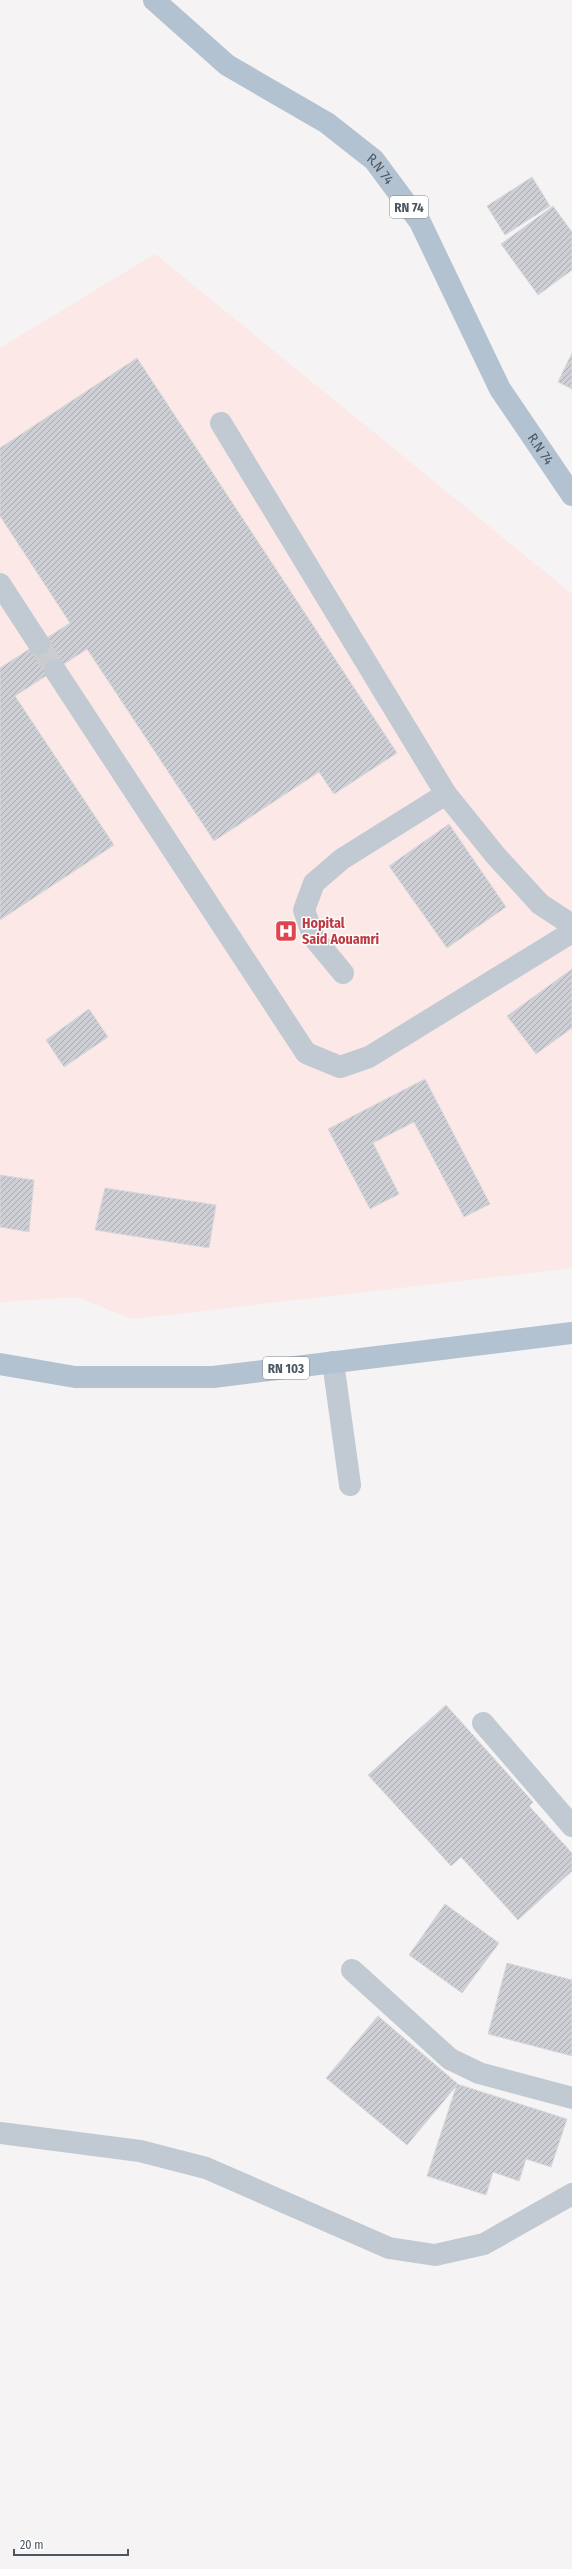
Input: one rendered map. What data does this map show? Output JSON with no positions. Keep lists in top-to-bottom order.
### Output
{
  "streets": {
    "main road": ["R.N 74", "RN 74", "RN 103"]
  },
  "places": {
    "hospital": ["Hopital Said Aouamri"]
  },
  "scale_bar": "20 m"
}
